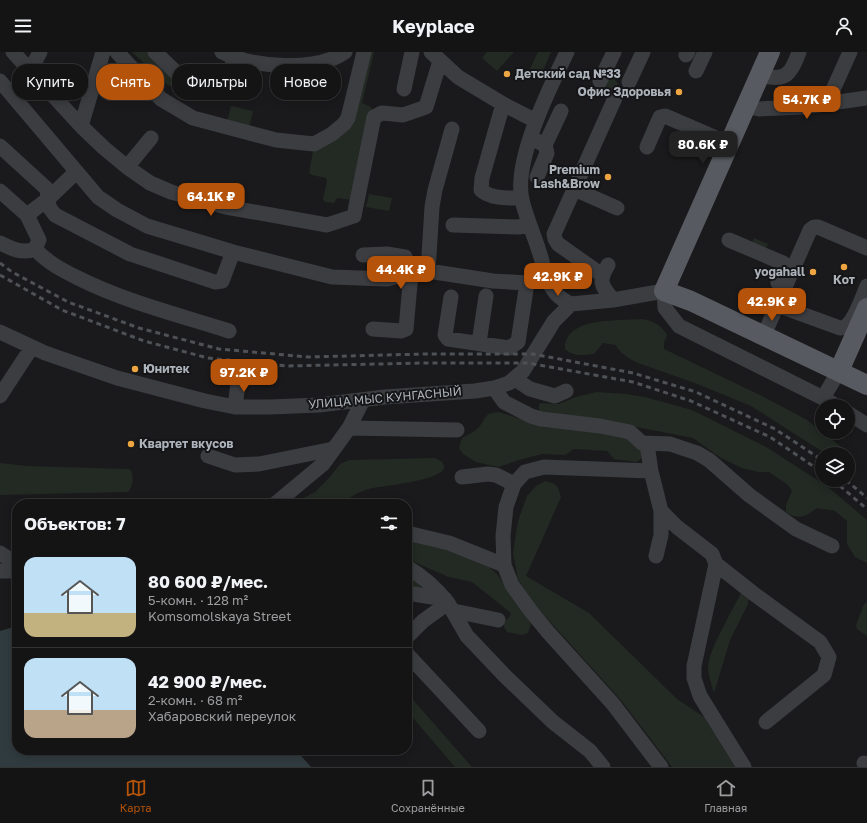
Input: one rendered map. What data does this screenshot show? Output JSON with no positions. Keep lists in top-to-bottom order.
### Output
{
  "streets": {
    "street": ["УЛИЦА МЫС КУНГАСНЫЙ"]
  },
  "places": [
    "Детский сад №33",
    "Офис Здоровья",
    "Premium Lash&Brow",
    "Кот",
    "yogahall",
    "Юнитек",
    "Квартет вкусов"
  ],
  "page": {
    "header": "Keyplace",
    "chip": [
      "Купить",
      "Снять",
      "Фильтры",
      "Новое"
    ],
    "price": [
      "54.7K ₽",
      "80.6K ₽",
      "64.1K ₽",
      "44.4K ₽",
      "42.9K ₽",
      "42.9K ₽",
      "97.2K ₽"
    ],
    "heading": "Объектов: 7",
    "list": [
      {
        "name": "80 600 ₽/мес.",
        "note": "5-комн. · 128 m² · Komsomolskaya Street"
      },
      {
        "name": "42 900 ₽/мес.",
        "note": "2-комн. · 68 m² · Хабаровский переулок"
      }
    ],
    "tabs": ["Карта", "Сохранённые", "Главная"]
  }
}
